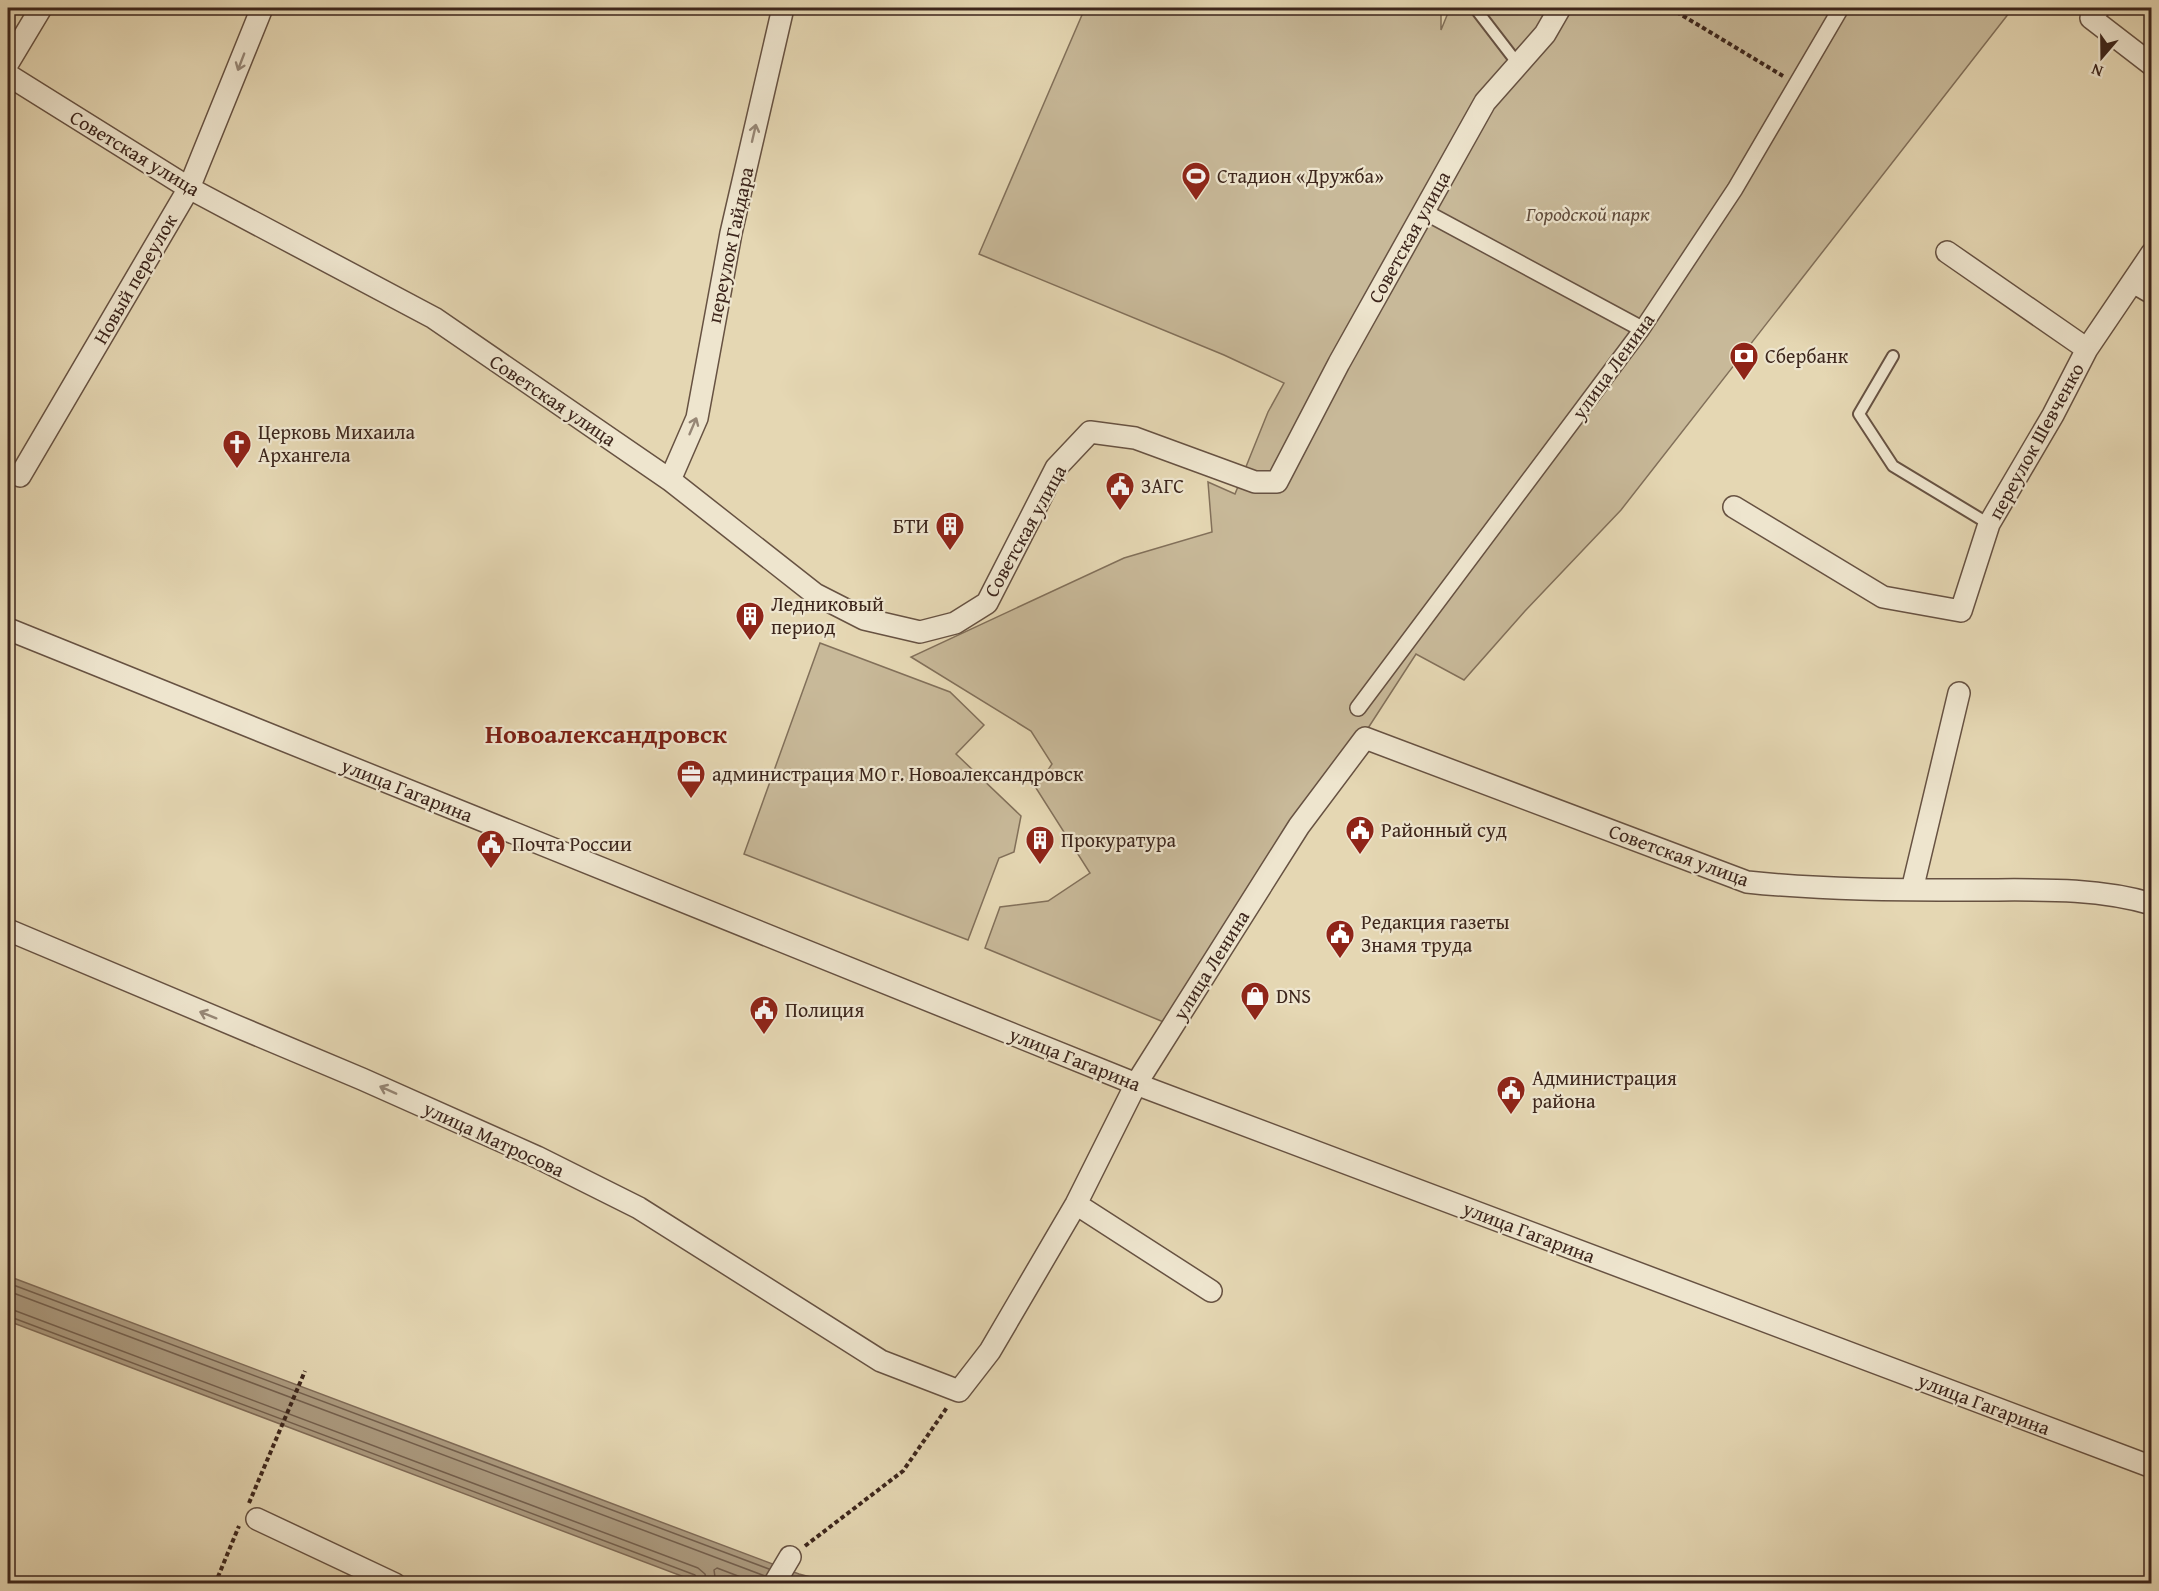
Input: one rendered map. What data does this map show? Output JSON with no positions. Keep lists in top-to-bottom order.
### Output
{
  "streets": {
    "street": [
      "Советская улица",
      "переулок Гайдара",
      "Новый переулок",
      "улица Ленина",
      "переулок Шевченко",
      "улица Гагарина",
      "улица Матросова"
    ]
  },
  "crossings": [
    ["Советская улица", "переулок Гайдара"],
    ["Советская улица", "Новый переулок"],
    ["Советская улица", "улица Ленина"],
    ["улица Ленина", "улица Гагарина"],
    ["улица Ленина", "улица Матросова"]
  ],
  "one_way": ["переулок Гайдара", "Новый переулок", "улица Матросова"],
  "districts": ["Новоалександровск"],
  "parks": ["Городской парк"],
  "places": {
    "sports": ["Стадион «Дружба»"],
    "bank": ["Сбербанк"],
    "church": ["Церковь Михаила Архангела"],
    "public building": [
      "ЗАГС",
      "Районный суд",
      "Почта России",
      "Редакция газеты Знамя труда",
      "Полиция",
      "Администрация района"
    ],
    "building": ["БТИ", "Ледниковый период", "Прокуратура"],
    "office": ["администрация МО г. Новоалександровск"],
    "shop": ["DNS"]
  },
  "north": "bottom"
}
